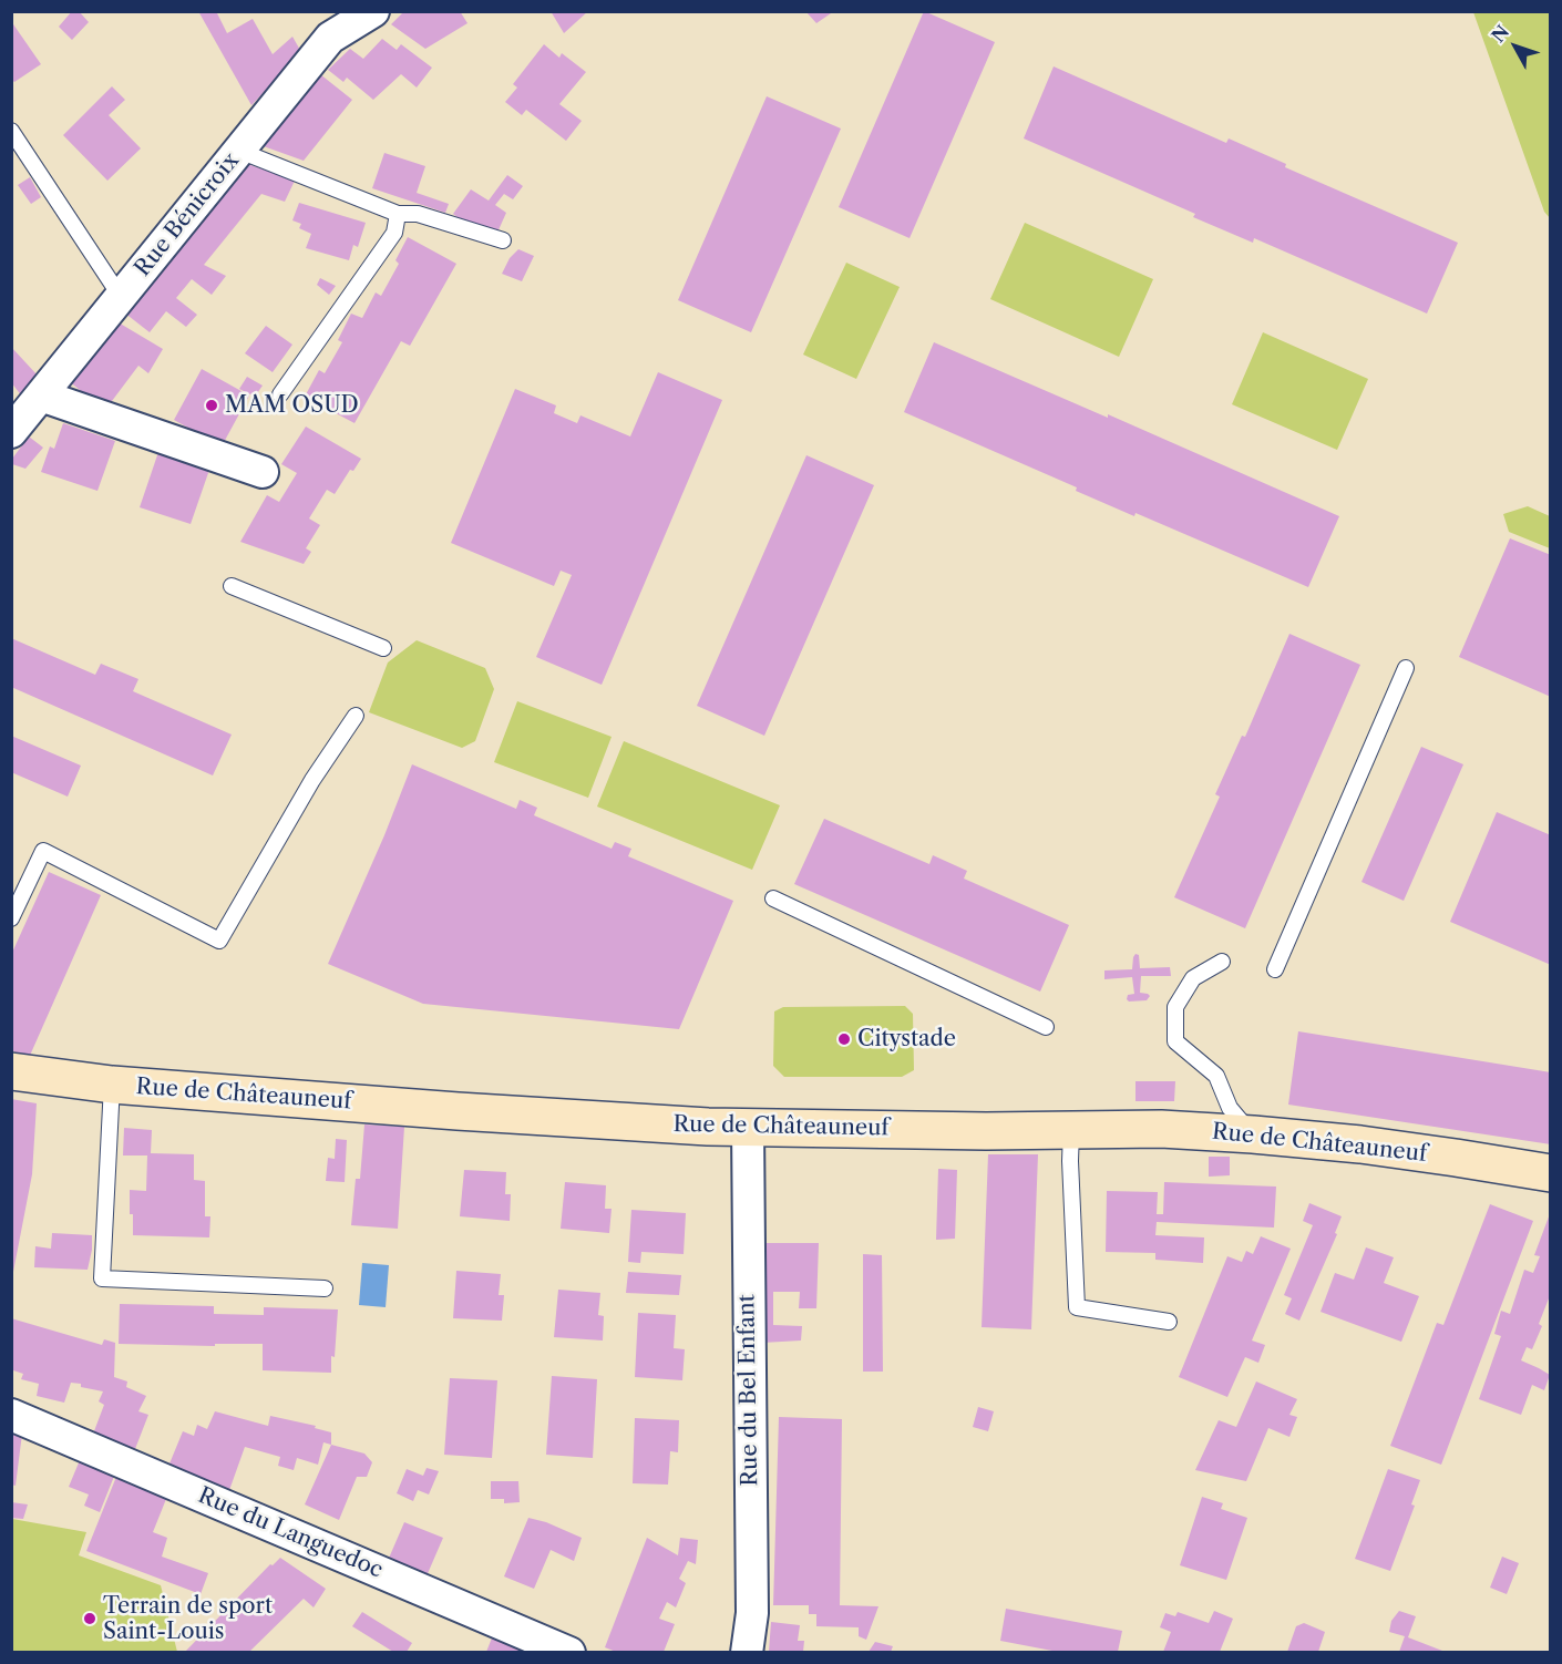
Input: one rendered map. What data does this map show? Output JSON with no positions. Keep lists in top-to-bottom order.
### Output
{
  "streets": {
    "main road": ["Rue de Châteauneuf"],
    "street": ["Rue Bénicroix", "Rue du Bel Enfant", "Rue du Languedoc"]
  },
  "crossings": [
    ["Rue de Châteauneuf", "Rue du Bel Enfant"]
  ],
  "places": ["MAM OSUD", "Citystade", "Terrain de sport Saint-Louis"],
  "north": "top left"
}
